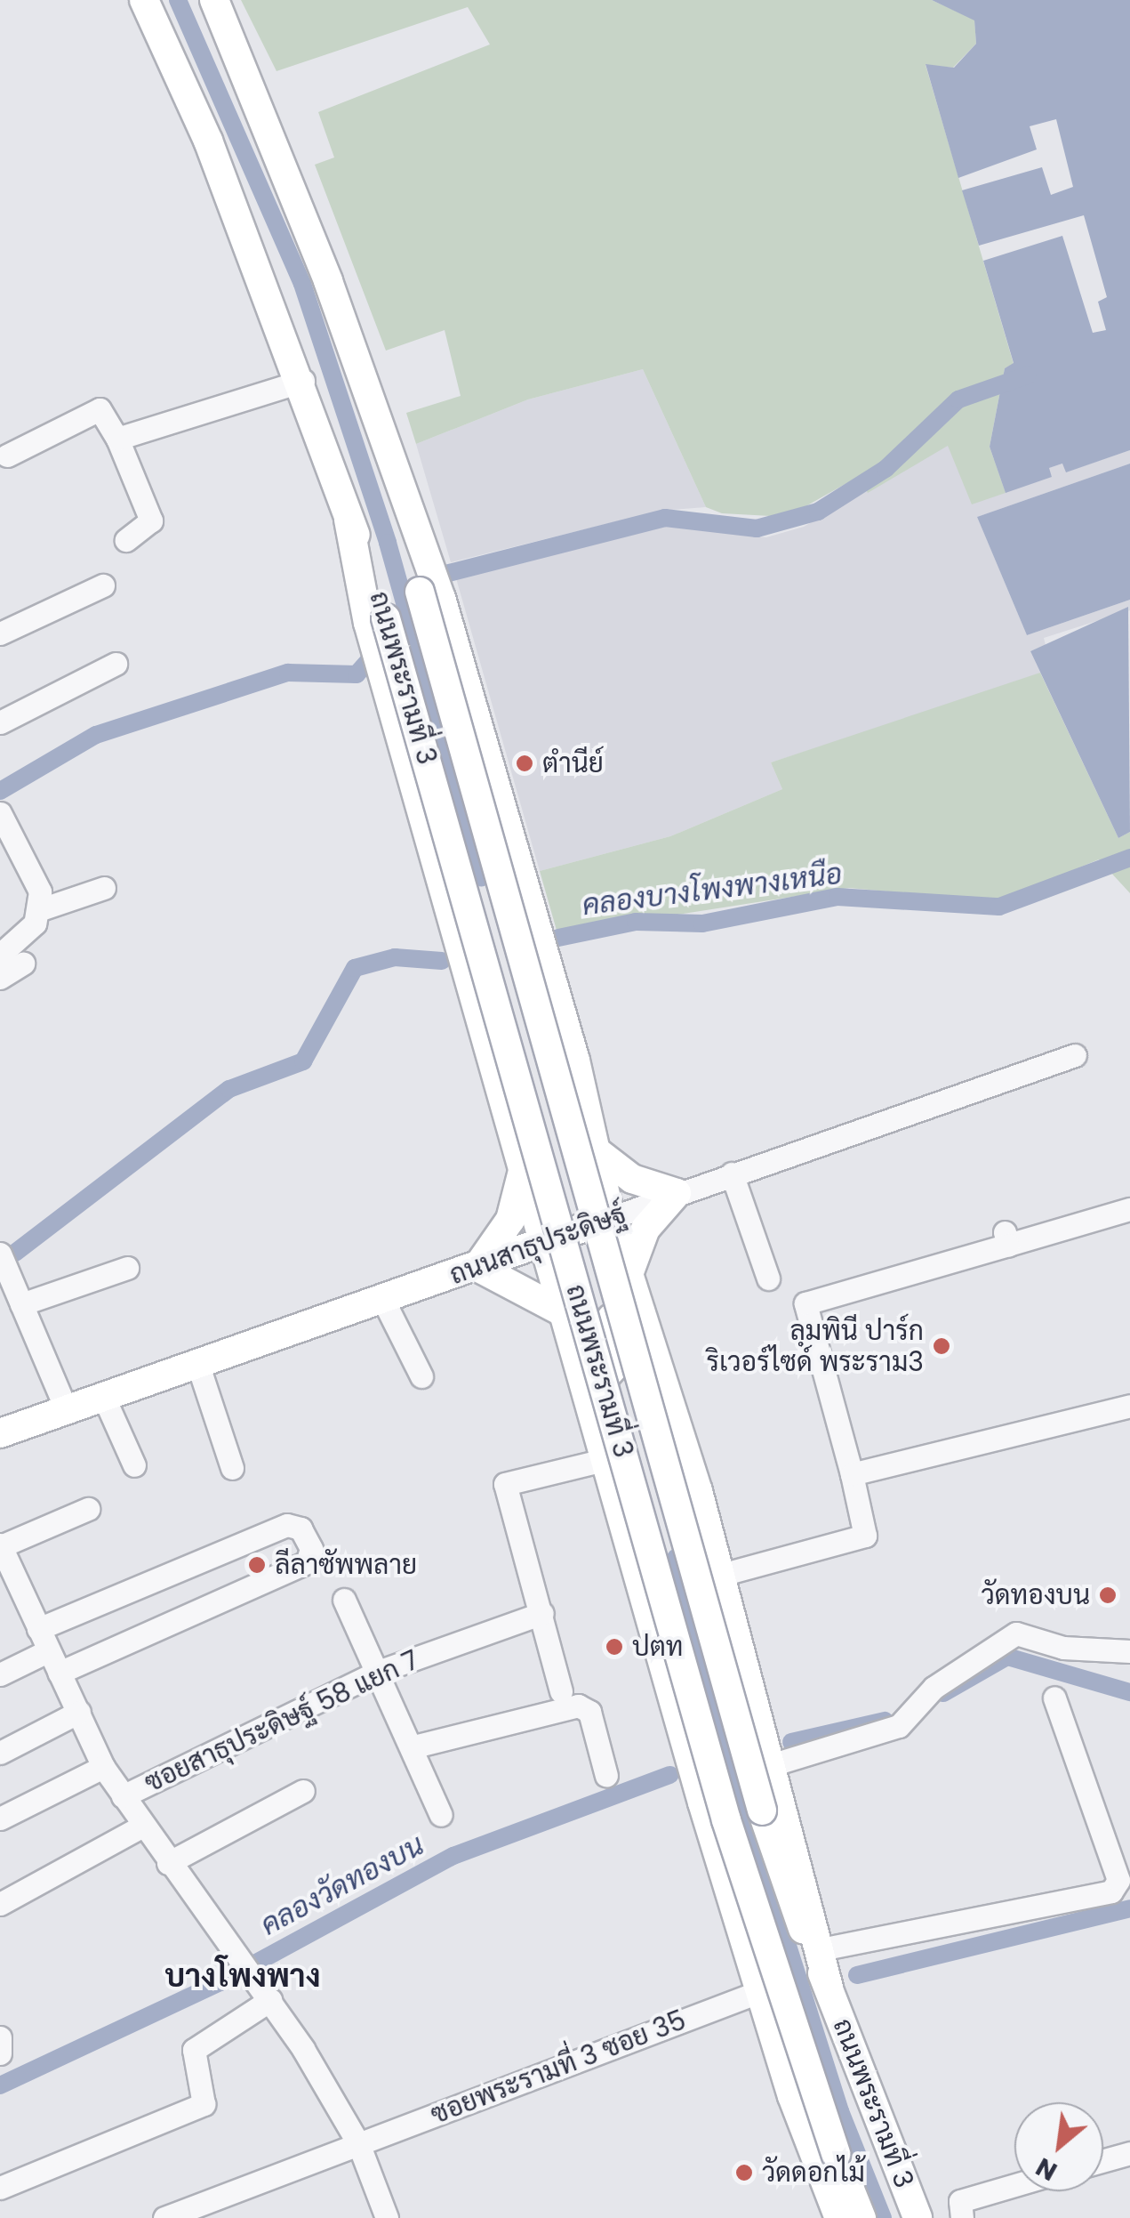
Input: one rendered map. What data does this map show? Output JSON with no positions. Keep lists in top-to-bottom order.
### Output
{
  "streets": {
    "main road": ["ถนนพระรามที่ 3", "ถนนสาธุประดิษฐ์"],
    "street": ["ซอยสาธุประดิษฐ์ 58 แยก 7", "ซอยพระรามที่ 3 ซอย 35"]
  },
  "crossings": [
    ["ถนนพระรามที่ 3", "ถนนสาธุประดิษฐ์"],
    ["ถนนพระรามที่ 3", "ซอยพระรามที่ 3 ซอย 35"]
  ],
  "districts": ["บางโพงพาง"],
  "water": ["คลองบางโพงพางเหนือ", "คลองวัดทองบน"],
  "places": [
    "ตำนีย์",
    "ลุมพินี ปาร์ก ริเวอร์ไซด์ พระราม3",
    "ลีลาซัพพลาย",
    "วัดทองบน",
    "ปตท",
    "วัดดอกไม้"
  ],
  "north": "bottom left"
}
